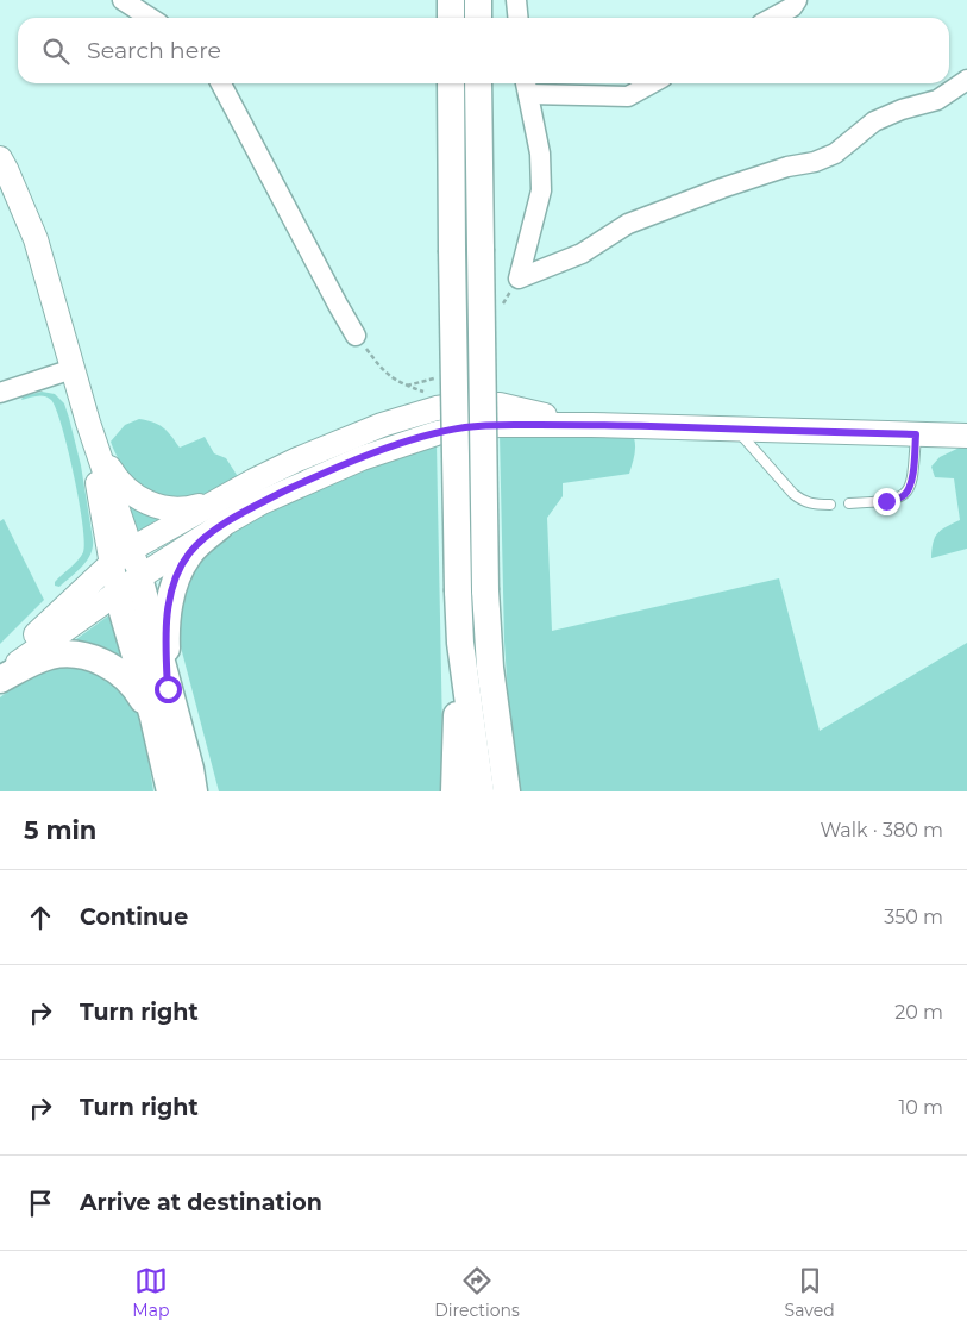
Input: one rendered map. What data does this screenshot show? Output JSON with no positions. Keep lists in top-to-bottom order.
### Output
{
  "page": {
    "search": "Search here",
    "heading": ["5 min", "Walk · 380 m"],
    "list": [
      ["Continue", "350 m"],
      ["Turn right", "20 m"],
      ["Turn right", "10 m"],
      "Arrive at destination"
    ],
    "nav": ["Map", "Directions", "Saved"]
  }
}
